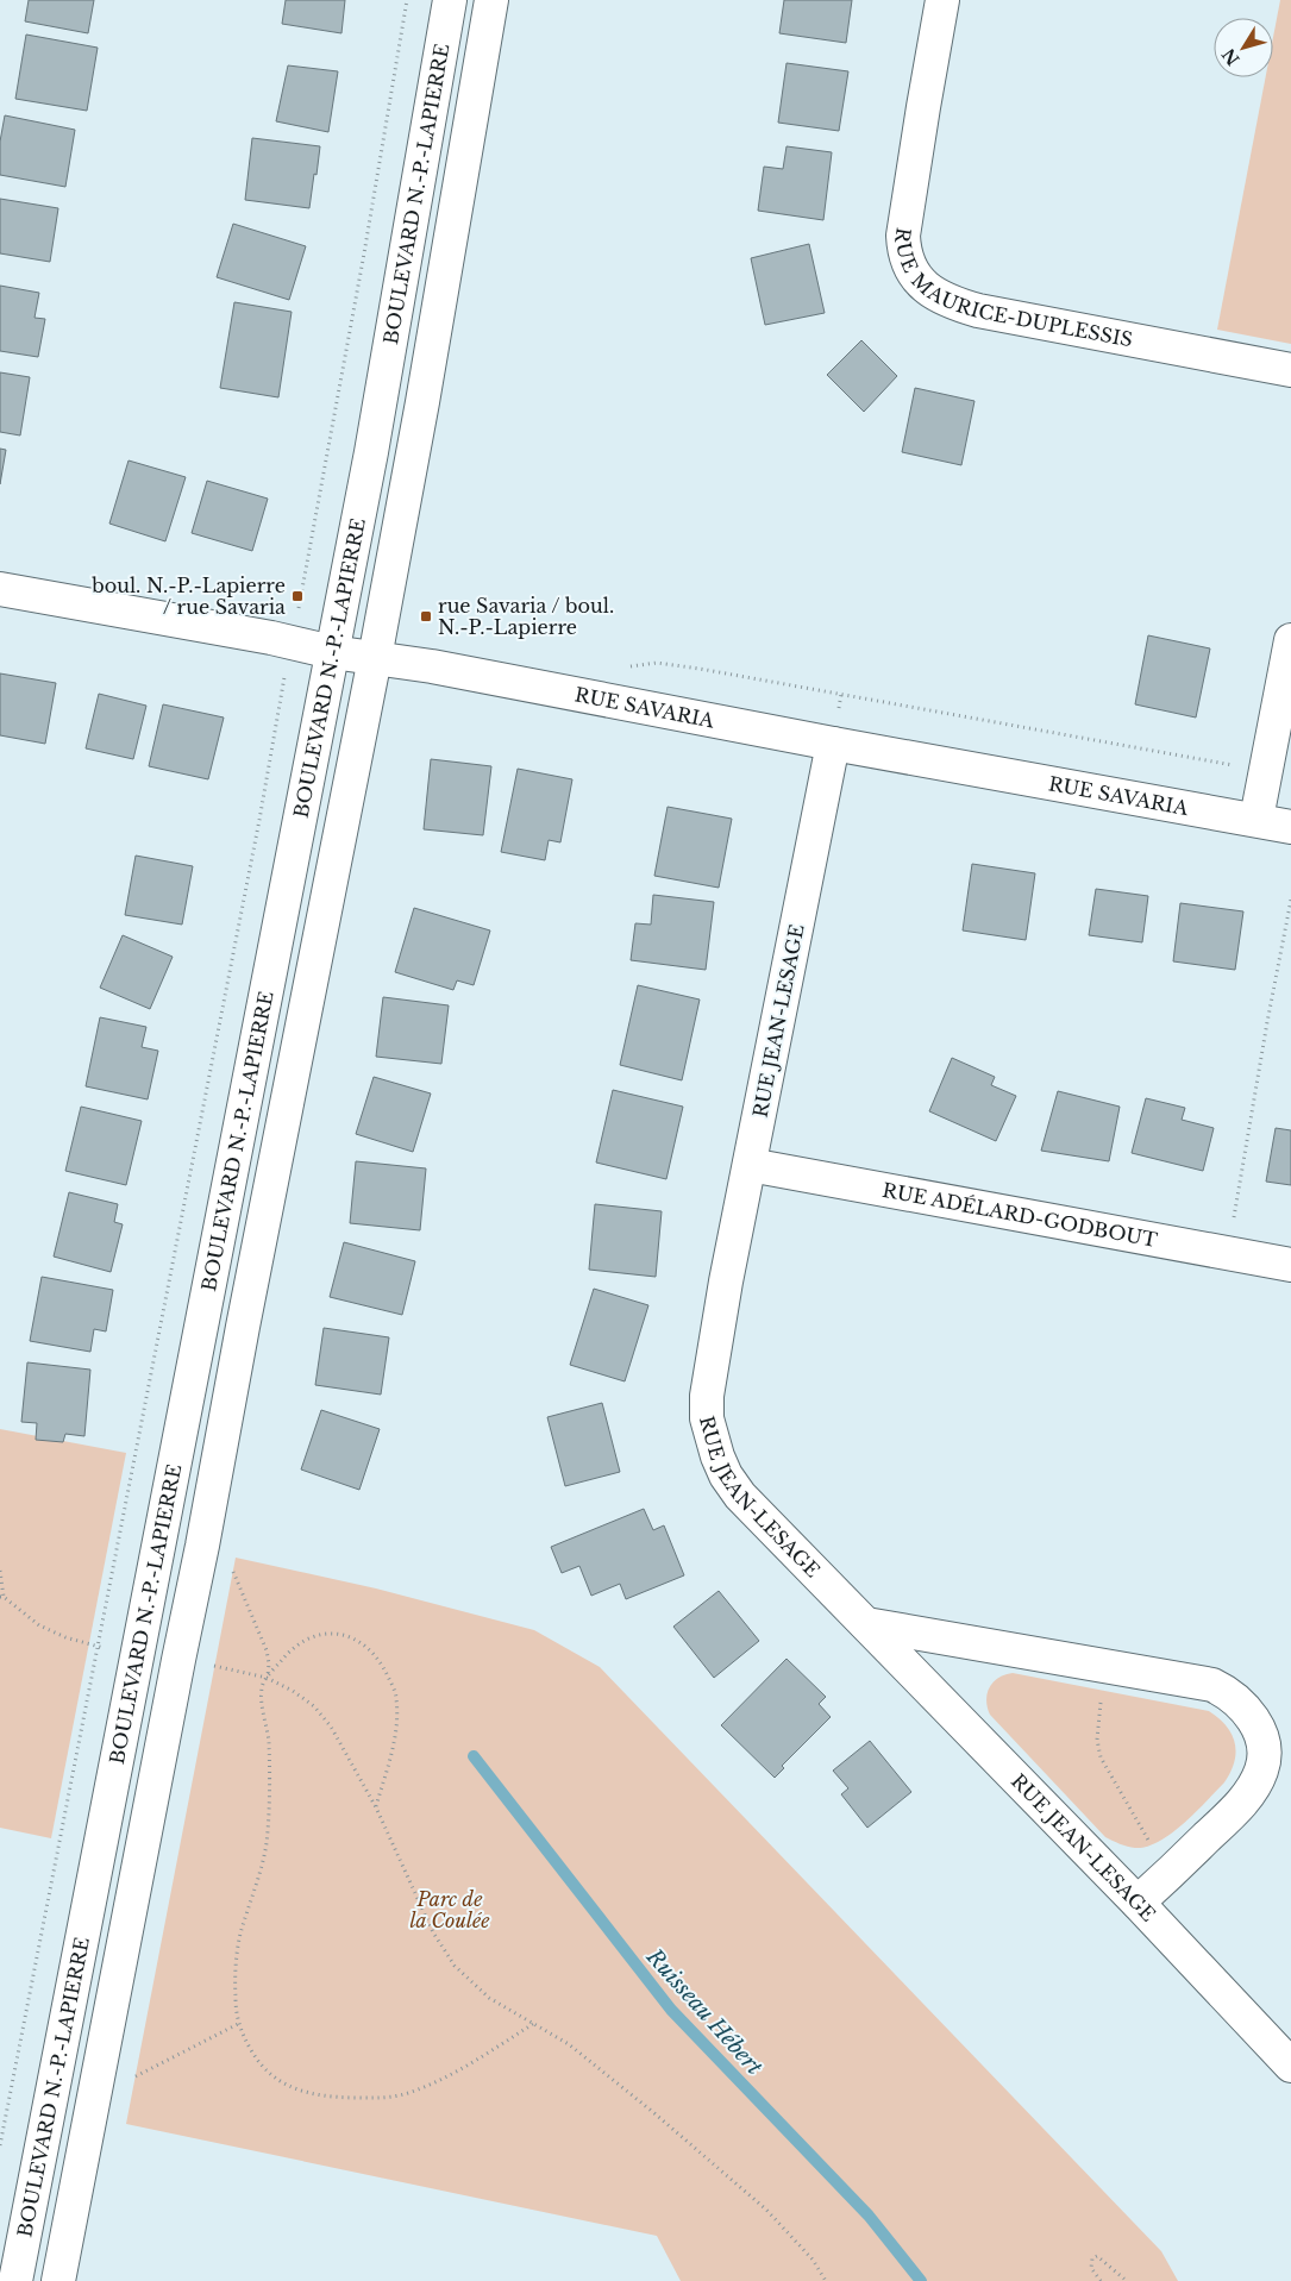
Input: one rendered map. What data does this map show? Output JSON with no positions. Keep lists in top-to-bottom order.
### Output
{
  "streets": {
    "street": [
      "BOULEVARD N.-P.-LAPIERRE",
      "RUE MAURICE-DUPLESSIS",
      "RUE SAVARIA",
      "RUE JEAN-LESAGE",
      "RUE ADÉLARD-GODBOUT"
    ]
  },
  "crossings": [
    ["BOULEVARD N.-P.-LAPIERRE", "RUE SAVARIA"],
    ["RUE SAVARIA", "RUE JEAN-LESAGE"],
    ["RUE JEAN-LESAGE", "RUE ADÉLARD-GODBOUT"]
  ],
  "water": ["Ruisseau Hébert"],
  "parks": ["Parc de la Coulée"],
  "places": {
    "transit": ["boul. N.-P.-Lapierre / rue Savaria", "rue Savaria / boul. N.-P.-Lapierre"]
  },
  "north": "bottom left"
}
